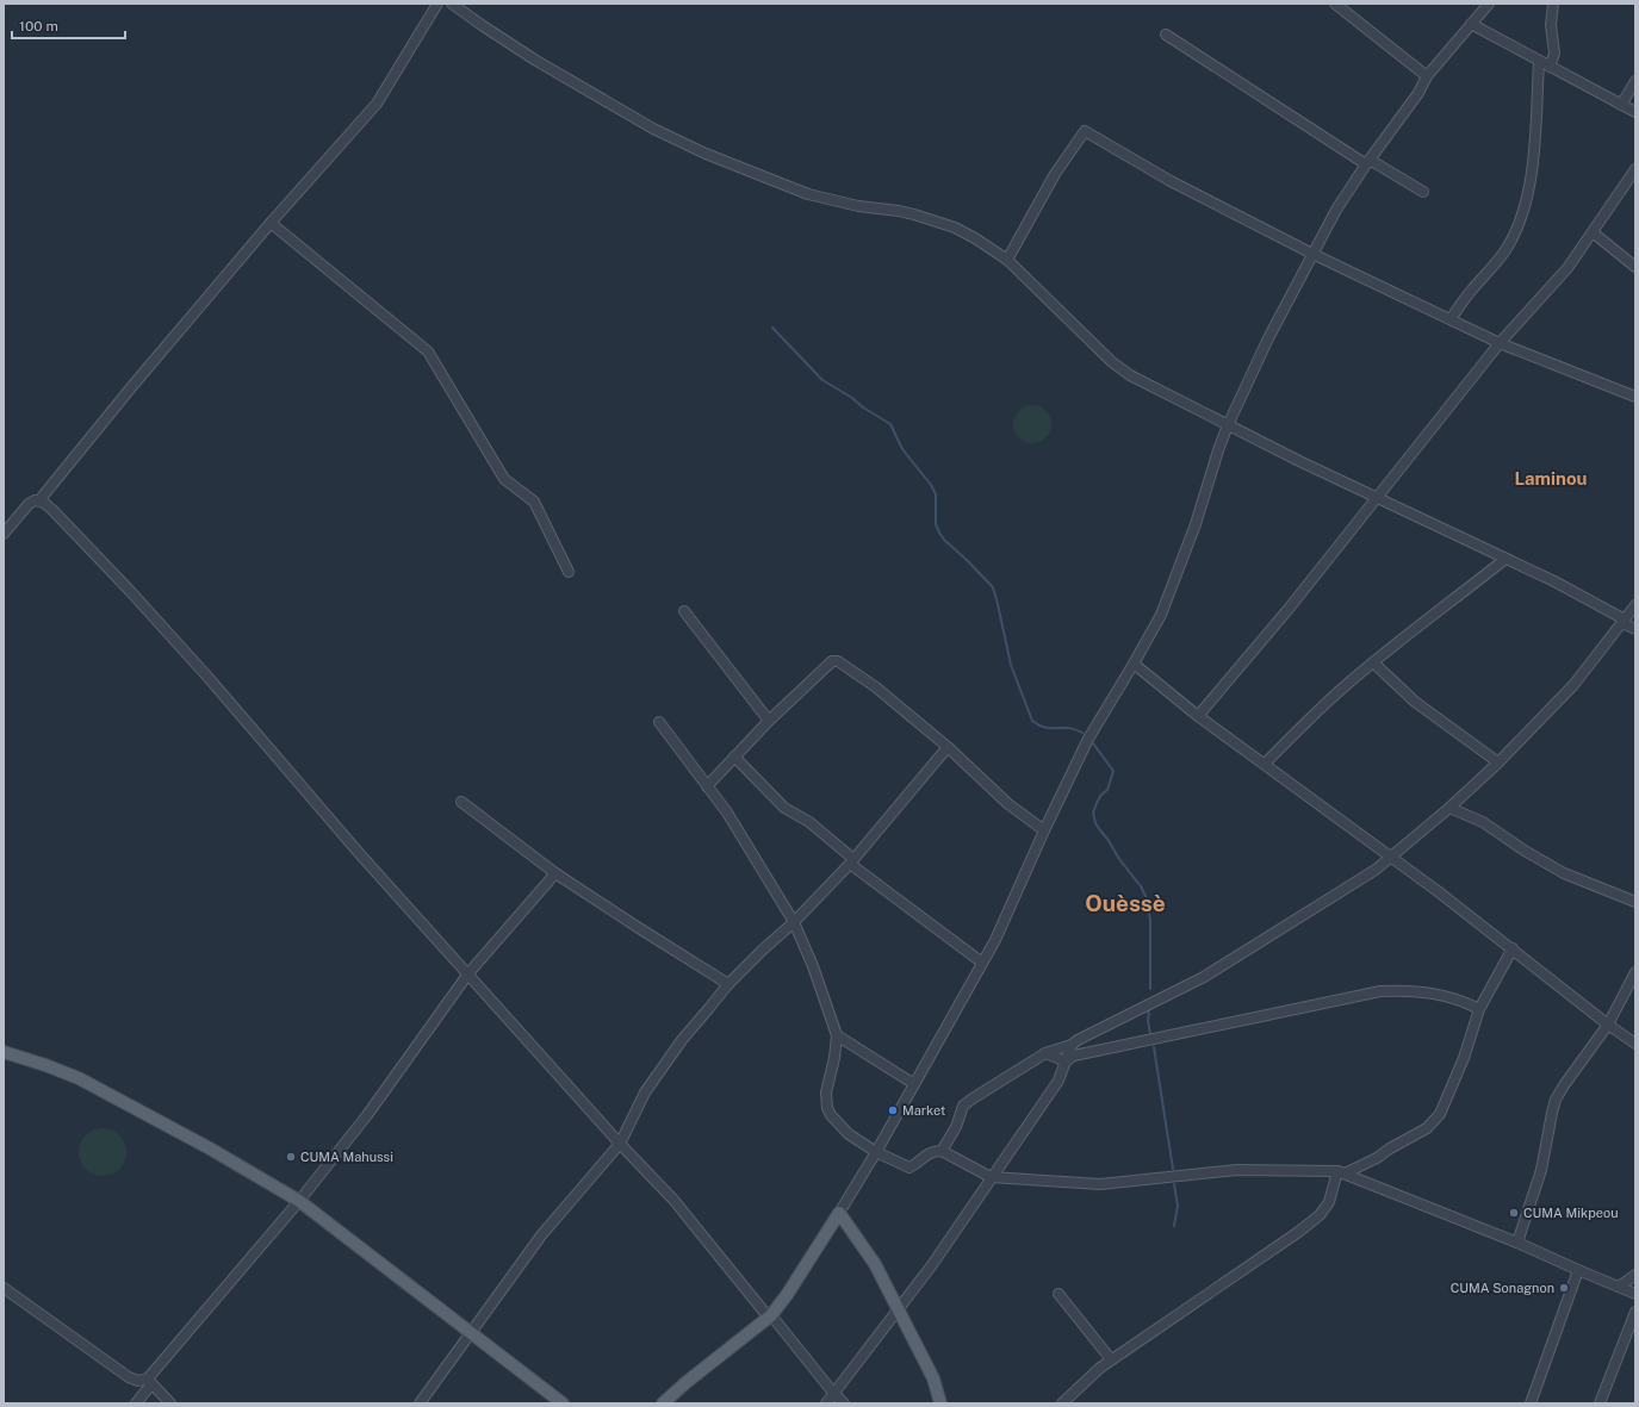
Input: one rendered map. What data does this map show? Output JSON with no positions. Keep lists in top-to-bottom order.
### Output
{
  "districts": ["Laminou", "Ouèssè"],
  "places": [
    "Market",
    "CUMA Mahussi",
    "CUMA Mikpeou",
    "CUMA Sonagnon"
  ],
  "scale_bar": "100 m"
}
